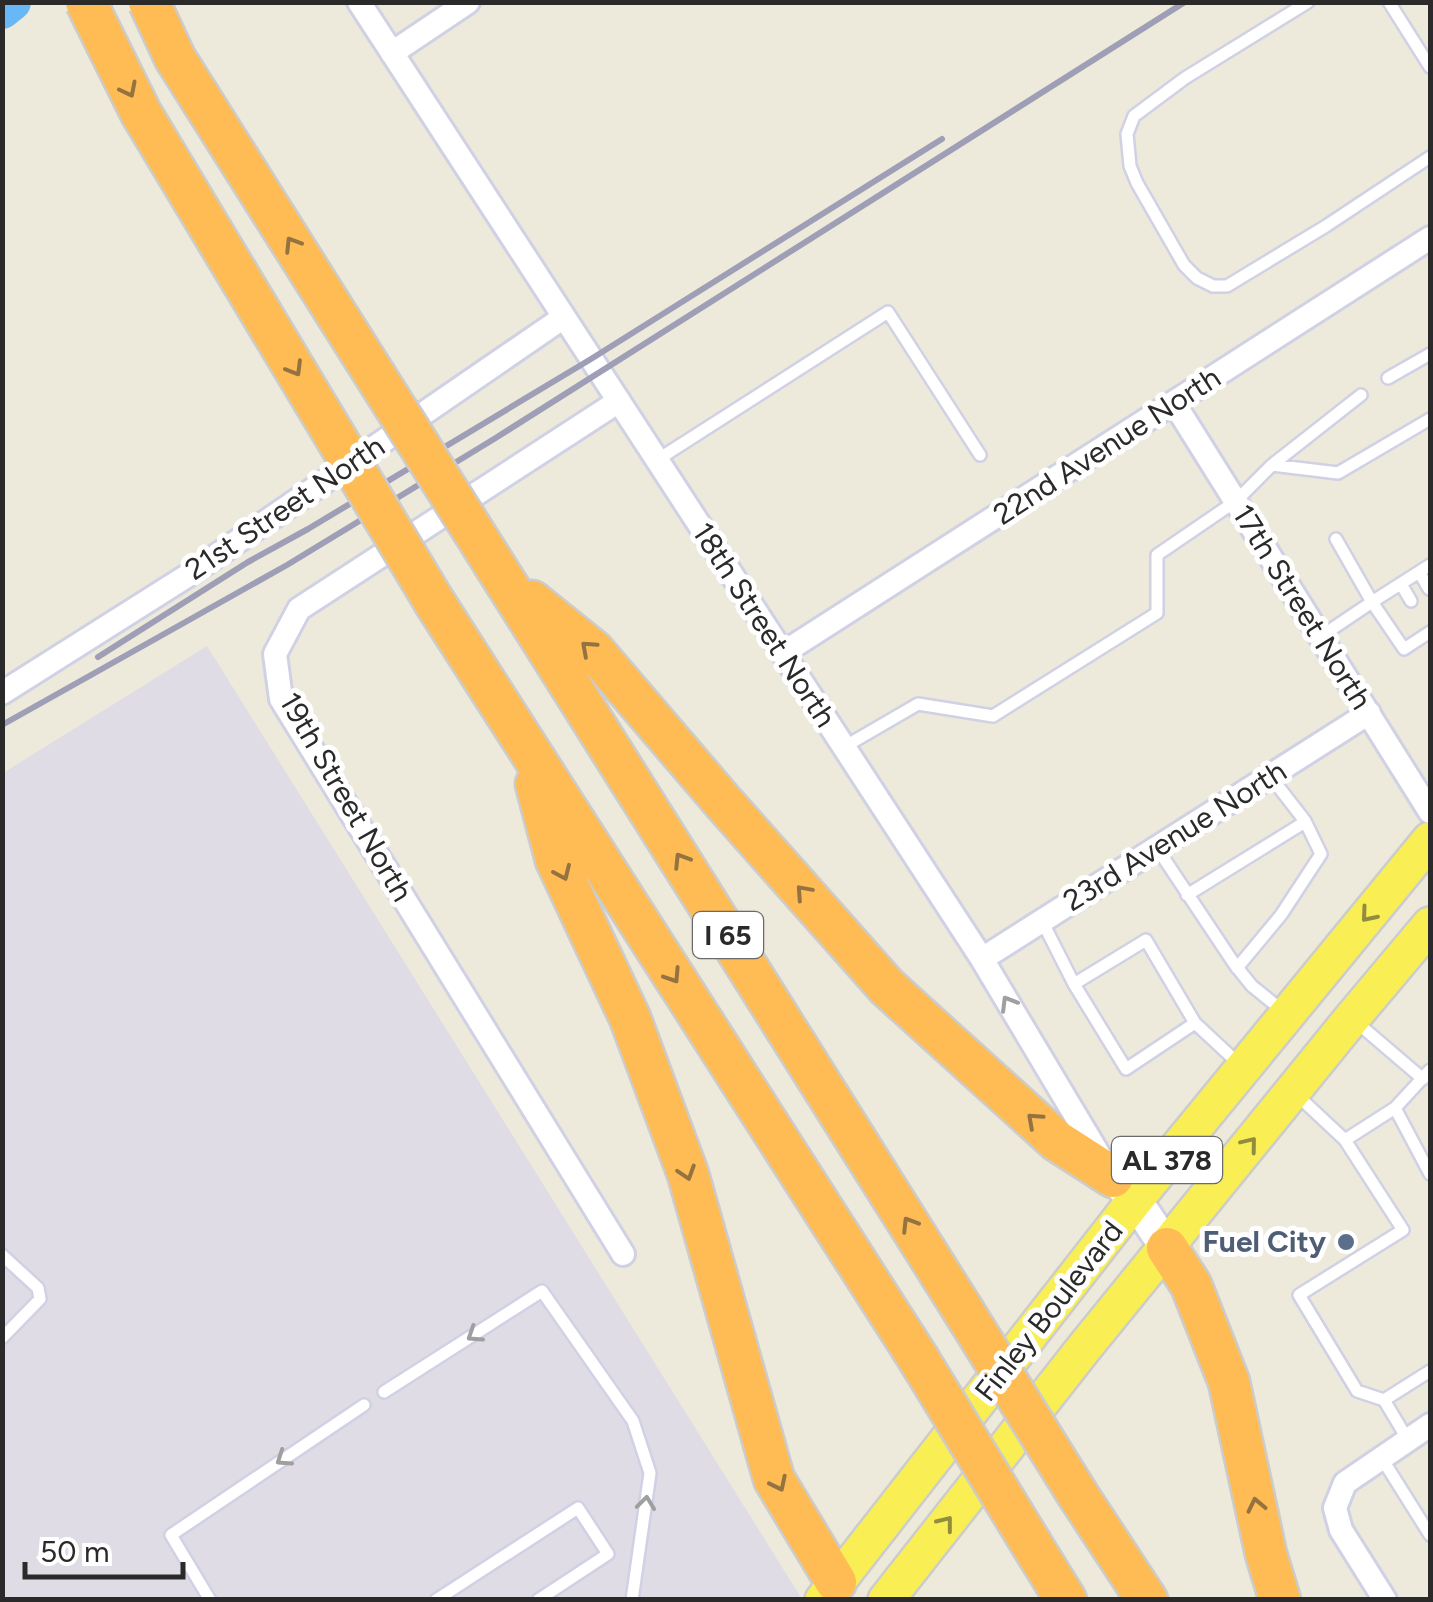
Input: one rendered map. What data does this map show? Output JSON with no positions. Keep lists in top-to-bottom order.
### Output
{
  "streets": {
    "highway": ["I 65"],
    "main road": ["18th Street North", "AL 378", "Finley Boulevard"],
    "street": [
      "22nd Avenue North",
      "21st Street North",
      "17th Street North",
      "19th Street North",
      "23rd Avenue North"
    ]
  },
  "crossings": [
    ["22nd Avenue North", "17th Street North"],
    ["22nd Avenue North", "18th Street North"],
    ["21st Street North", "18th Street North"],
    ["17th Street North", "23rd Avenue North"],
    ["18th Street North", "19th Street North"],
    ["18th Street North", "23rd Avenue North"],
    ["18th Street North", "Finley Boulevard"]
  ],
  "places": ["Fuel City"],
  "scale_bar": "50 m"
}
